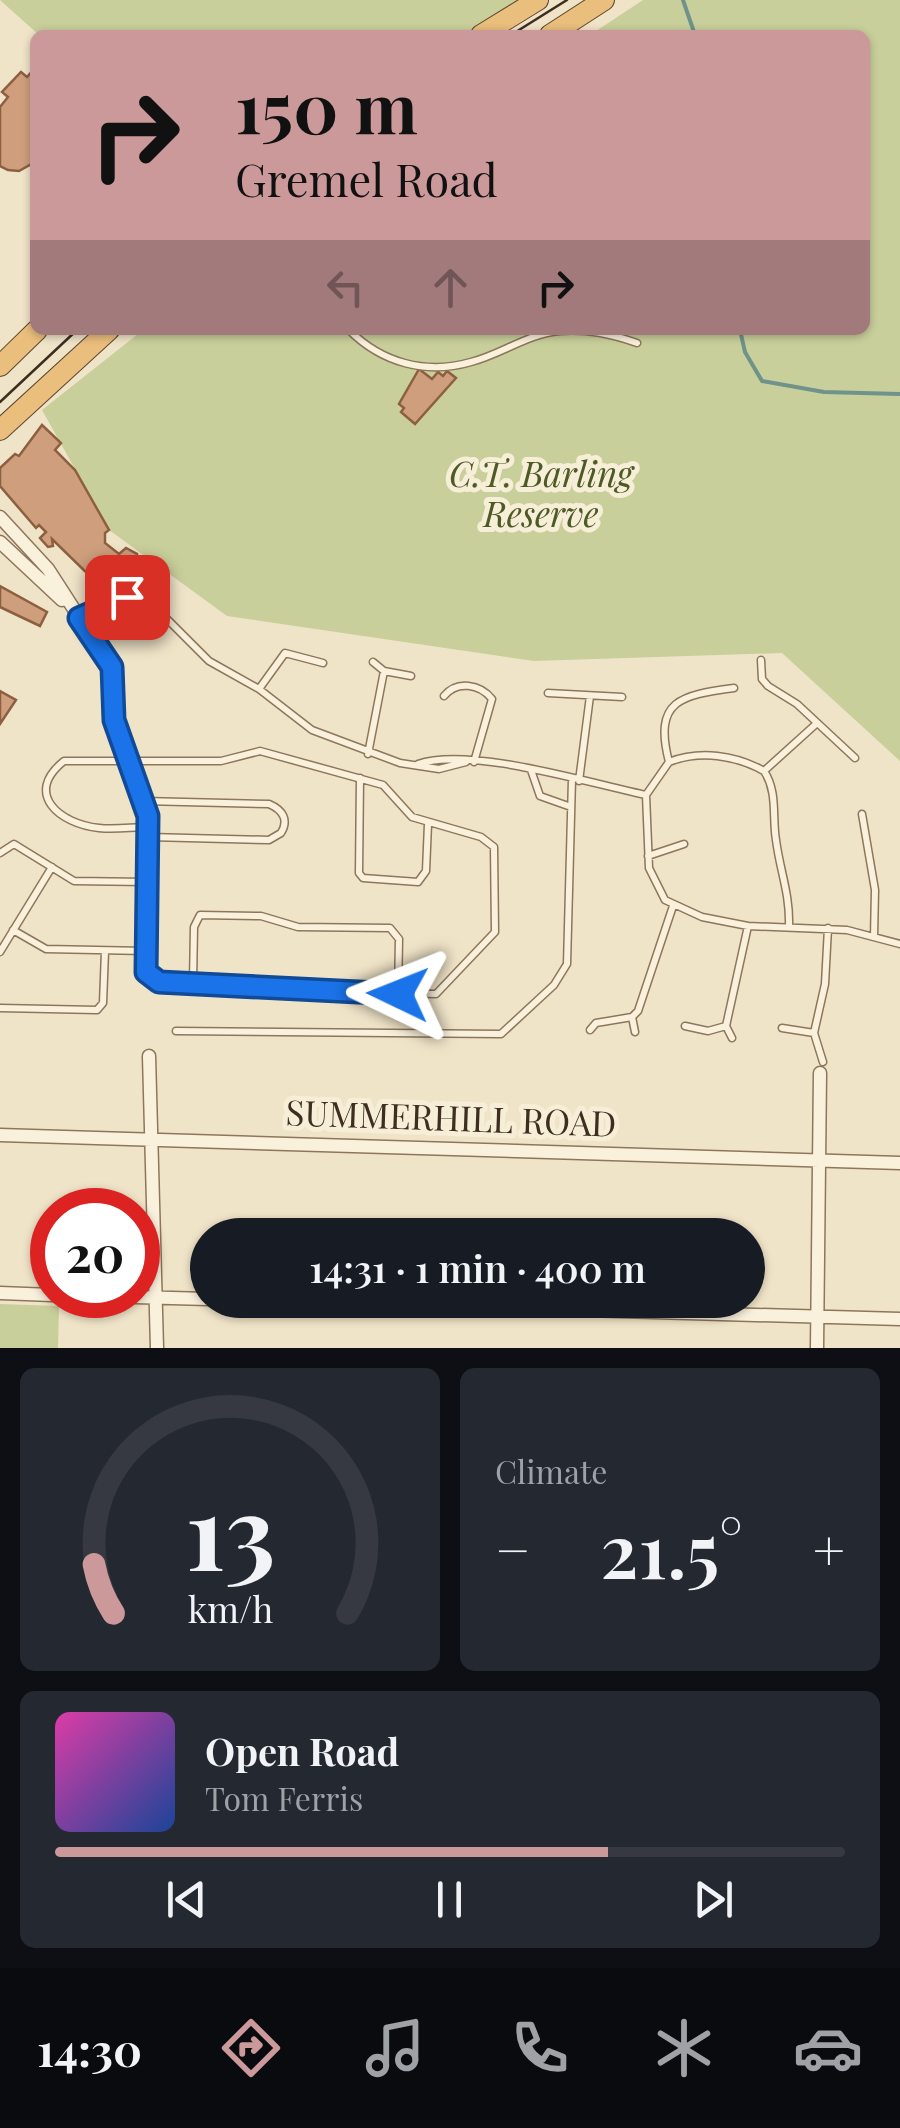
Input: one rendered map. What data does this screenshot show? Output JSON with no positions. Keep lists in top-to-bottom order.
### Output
{
  "streets": {
    "street": ["SUMMERHILL ROAD"]
  },
  "parks": ["C.T. Barling Reserve"],
  "page": {
    "turn": ["150 m", "Gremel Road"],
    "limit": "20",
    "trip": "14:31 · 1 min · 400 m",
    "tile": "Climate",
    "heat": ["−", "21.5°", "+"],
    "song": ["Open Road", "Tom Ferris"],
    "tabs": "14:30",
    "gauge": ["13", "km/h"]
  }
}
